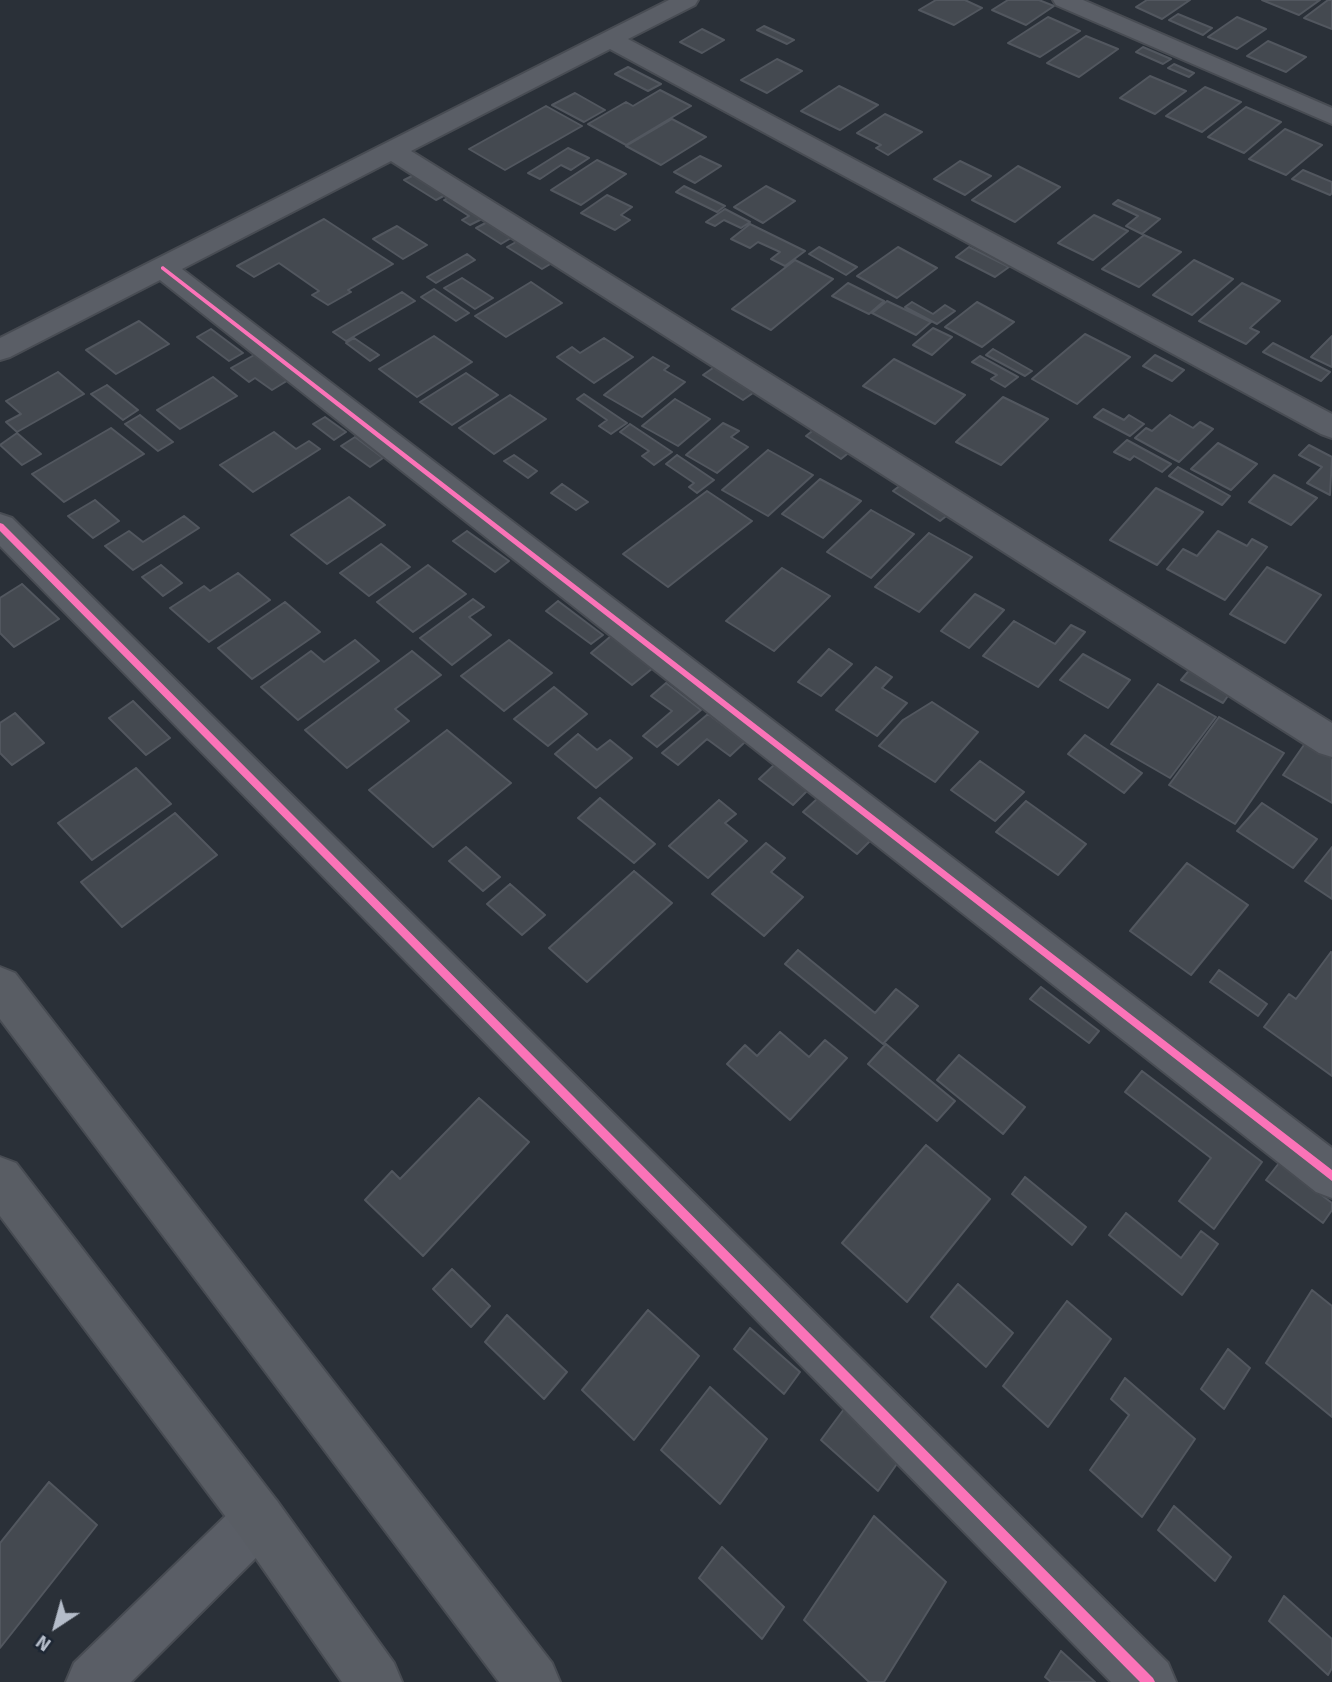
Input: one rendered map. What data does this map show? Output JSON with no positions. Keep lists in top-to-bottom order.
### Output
{
  "north": "bottom left"
}
